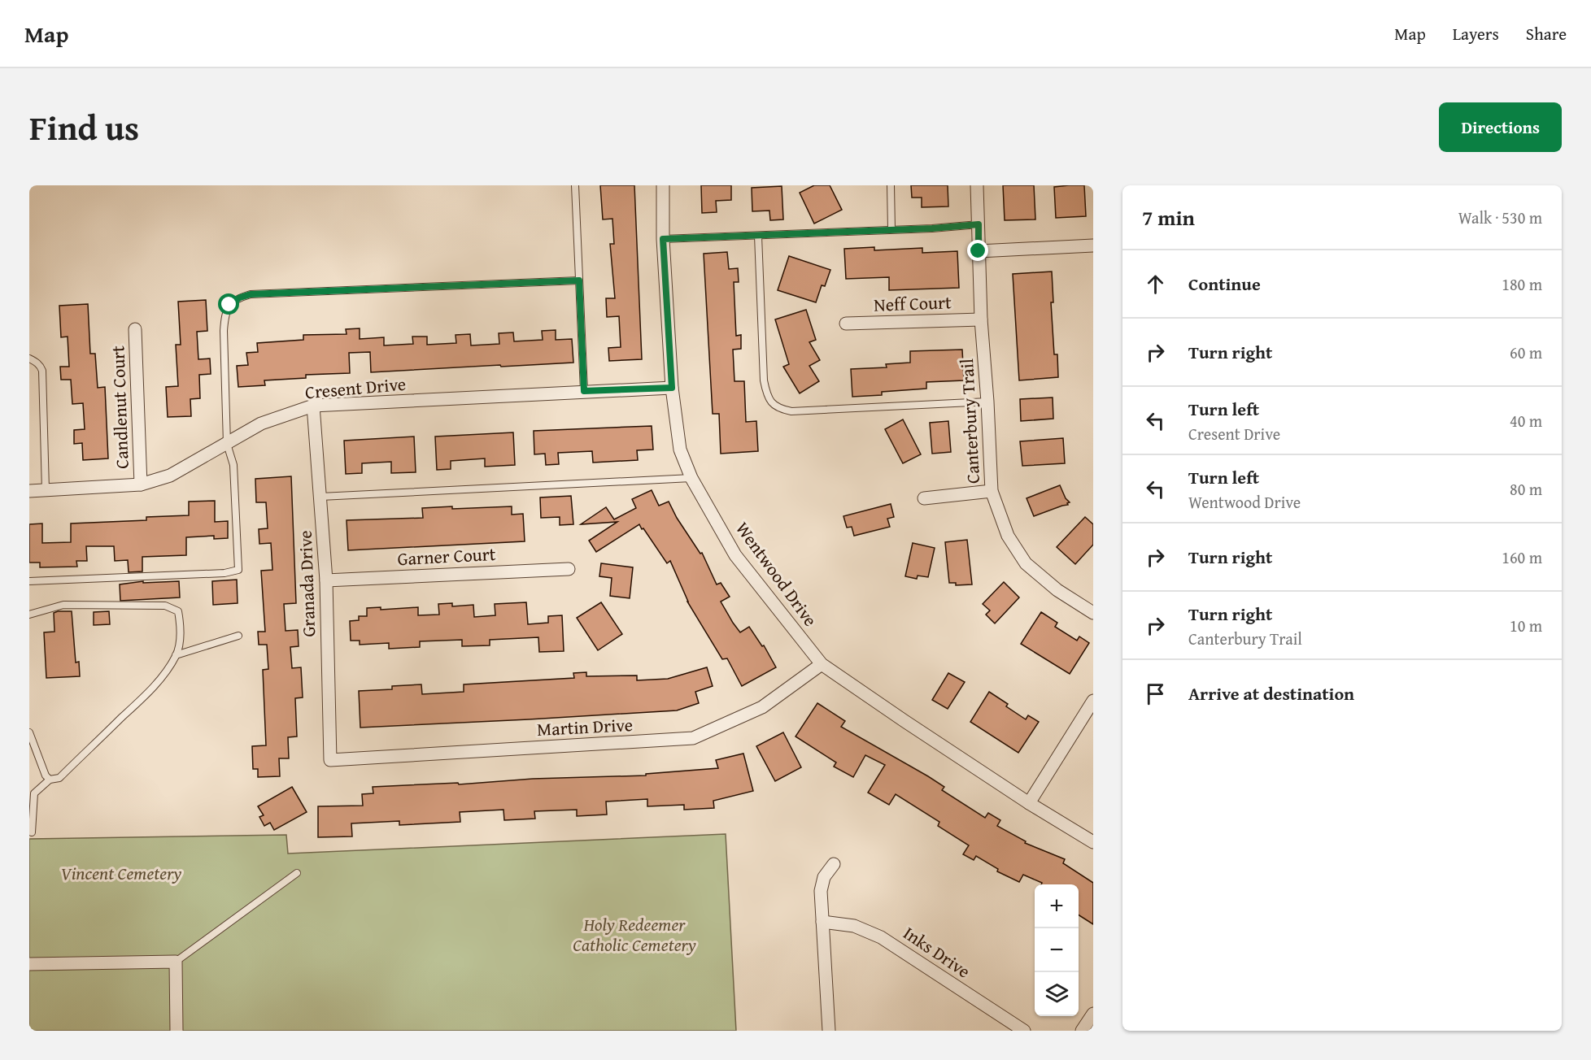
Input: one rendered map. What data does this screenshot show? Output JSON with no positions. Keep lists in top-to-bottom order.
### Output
{
  "streets": {
    "street": [
      "Neff Court",
      "Cresent Drive",
      "Candlenut Court",
      "Canterbury Trail",
      "Garner Court",
      "Wentwood Drive",
      "Granada Drive",
      "Martin Drive",
      "Inks Drive"
    ]
  },
  "crossings": [
    ["Neff Court", "Canterbury Trail"],
    ["Cresent Drive", "Candlenut Court"],
    ["Cresent Drive", "Wentwood Drive"],
    ["Cresent Drive", "Granada Drive"],
    ["Garner Court", "Granada Drive"],
    ["Wentwood Drive", "Martin Drive"],
    ["Granada Drive", "Martin Drive"]
  ],
  "parks": ["Vincent Cemetery", "Holy Redeemer Catholic Cemetery"],
  "page": {
    "header": "Map",
    "nav": ["Map", "Layers", "Share"],
    "title": "Find us",
    "buttons": "Directions",
    "heading": ["7 min", "Walk · 530 m"],
    "list": [
      ["Continue", "180 m"],
      ["Turn right", "60 m"],
      ["Turn left", "Cresent Drive", "40 m"],
      ["Turn left", "Wentwood Drive", "80 m"],
      ["Turn right", "160 m"],
      ["Turn right", "Canterbury Trail", "10 m"],
      "Arrive at destination"
    ],
    "map_buttons": ["+", "−"]
  }
}
